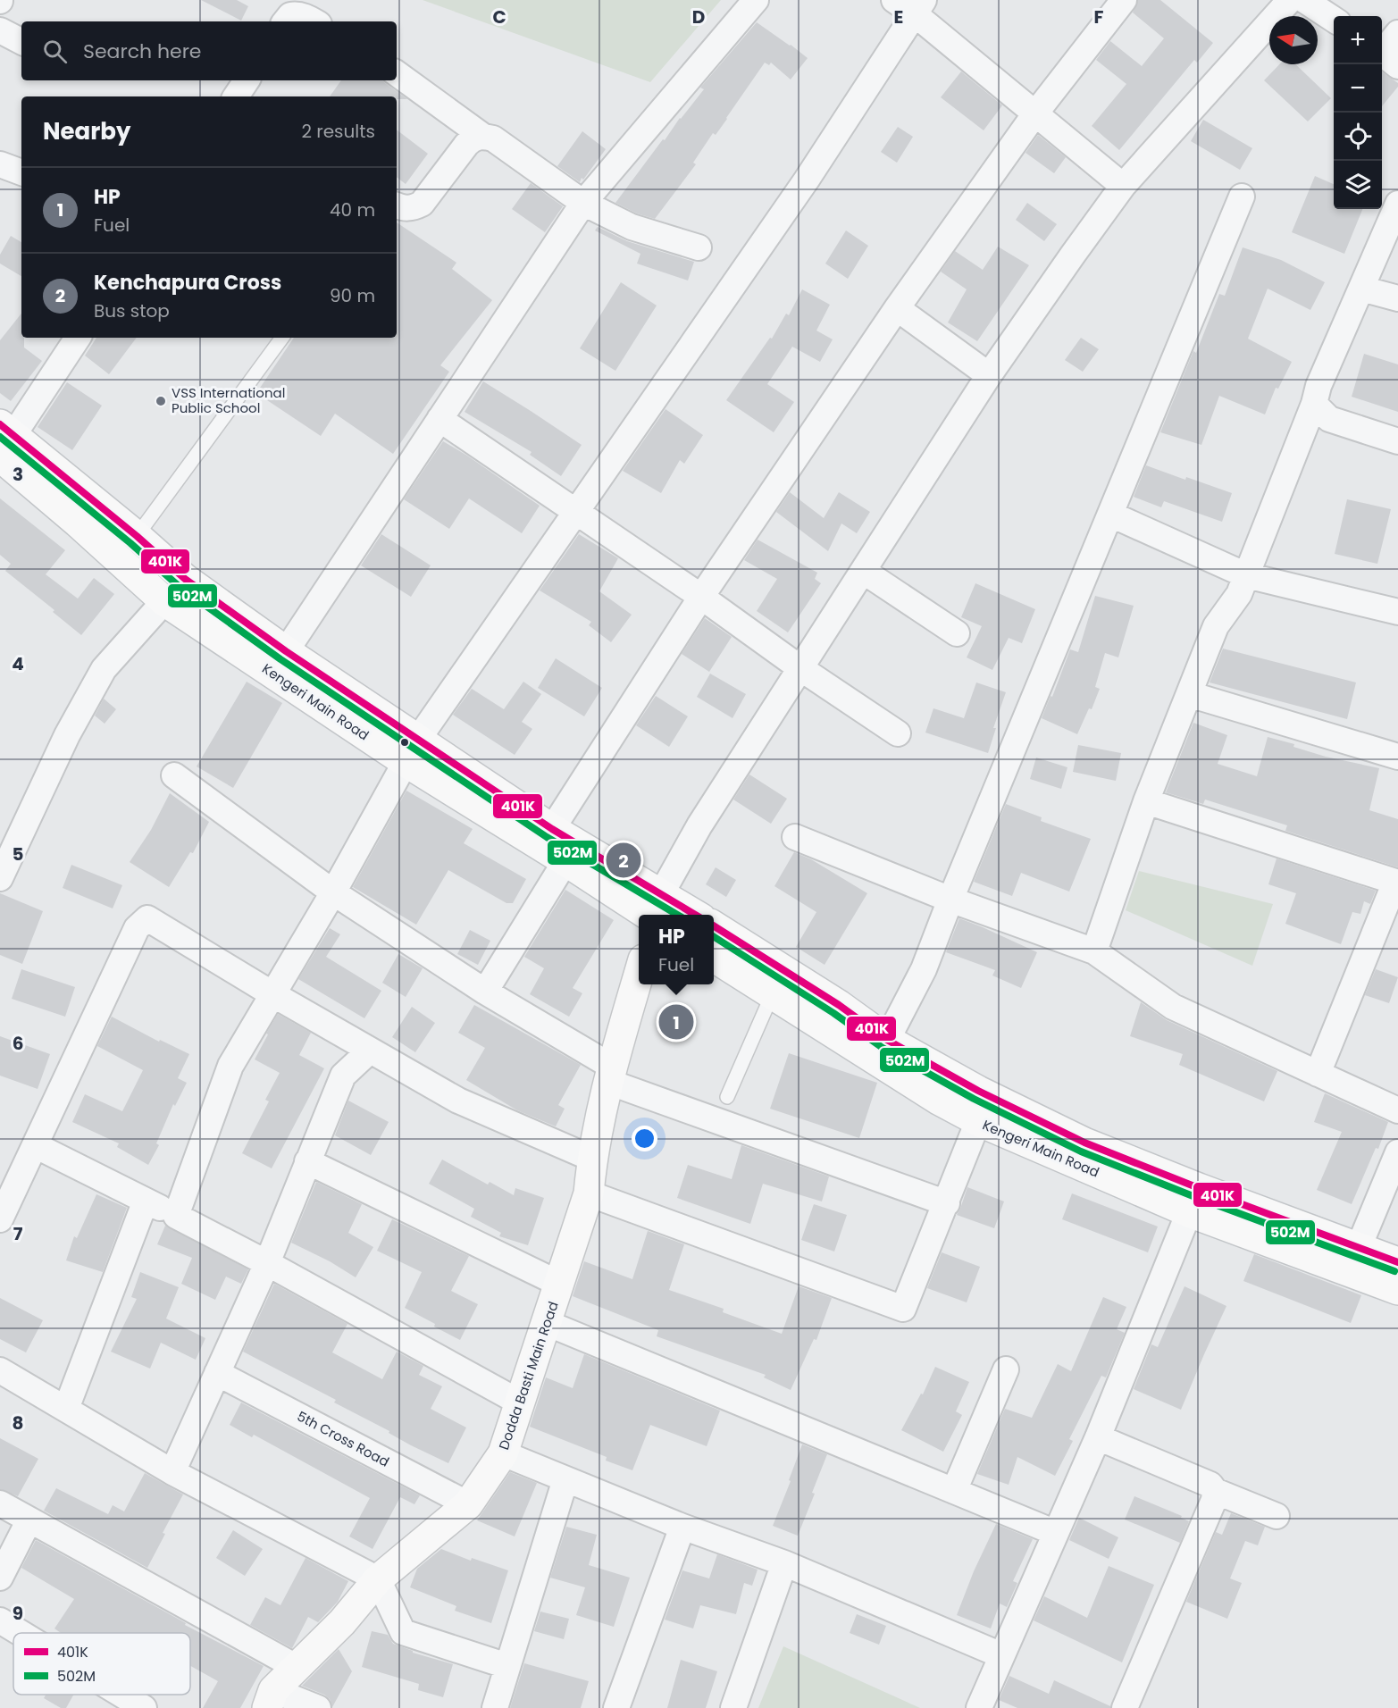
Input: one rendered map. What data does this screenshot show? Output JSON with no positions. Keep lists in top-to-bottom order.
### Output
{
  "streets": {
    "main road": ["Kengeri Main Road", "Dodda Basti Main Road"],
    "street": ["5th Cross Road"]
  },
  "crossings": [
    ["Dodda Basti Main Road", "5th Cross Road"]
  ],
  "places": ["VSS International Public School"],
  "lines": ["transit line 401K", "transit line 502M"],
  "legend": ["401K", "502M"],
  "north": "left",
  "page": {
    "map_buttons": ["+", "−"],
    "search": "Search here",
    "heading": ["Nearby", "2 results"],
    "list": [
      {
        "mark": "1",
        "name": "HP",
        "note": "Fuel",
        "value": "40 m"
      },
      {
        "mark": "2",
        "name": "Kenchapura Cross",
        "note": "Bus stop",
        "value": "90 m"
      }
    ],
    "pins": ["2", "1"],
    "popup": ["HP", "Fuel"]
  },
  "grid": {
    "columns": [
      "C",
      "D",
      "E",
      "F"
    ],
    "rows": [
      "3",
      "4",
      "5",
      "6",
      "7",
      "8",
      "9"
    ]
  }
}
